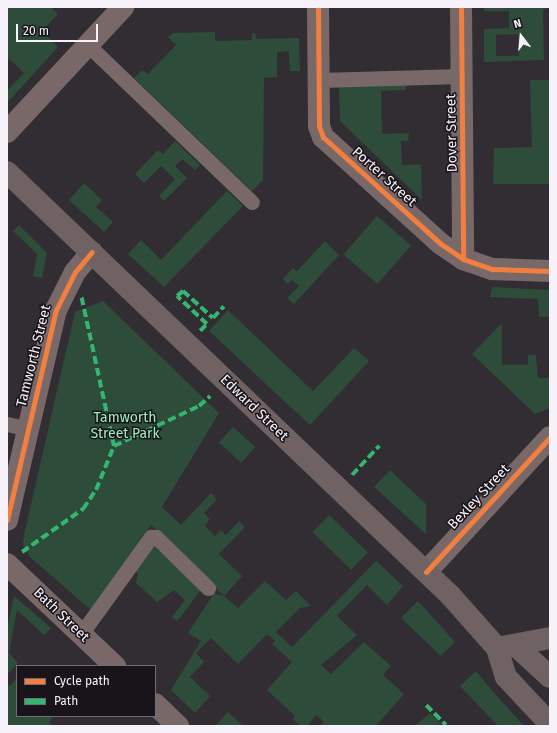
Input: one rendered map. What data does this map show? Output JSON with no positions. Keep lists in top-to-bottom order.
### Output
{
  "streets": {
    "main road": ["Edward Street"],
    "street": [
      "Dover Street",
      "Porter Street",
      "Tamworth Street",
      "Bexley Street",
      "Bath Street"
    ]
  },
  "crossings": [
    ["Dover Street", "Porter Street"],
    ["Tamworth Street", "Edward Street"],
    ["Edward Street", "Bexley Street"]
  ],
  "parks": ["Tamworth Street Park"],
  "legend": ["Cycle path", "Path"],
  "scale_bar": "20 m",
  "north": "top"
}
